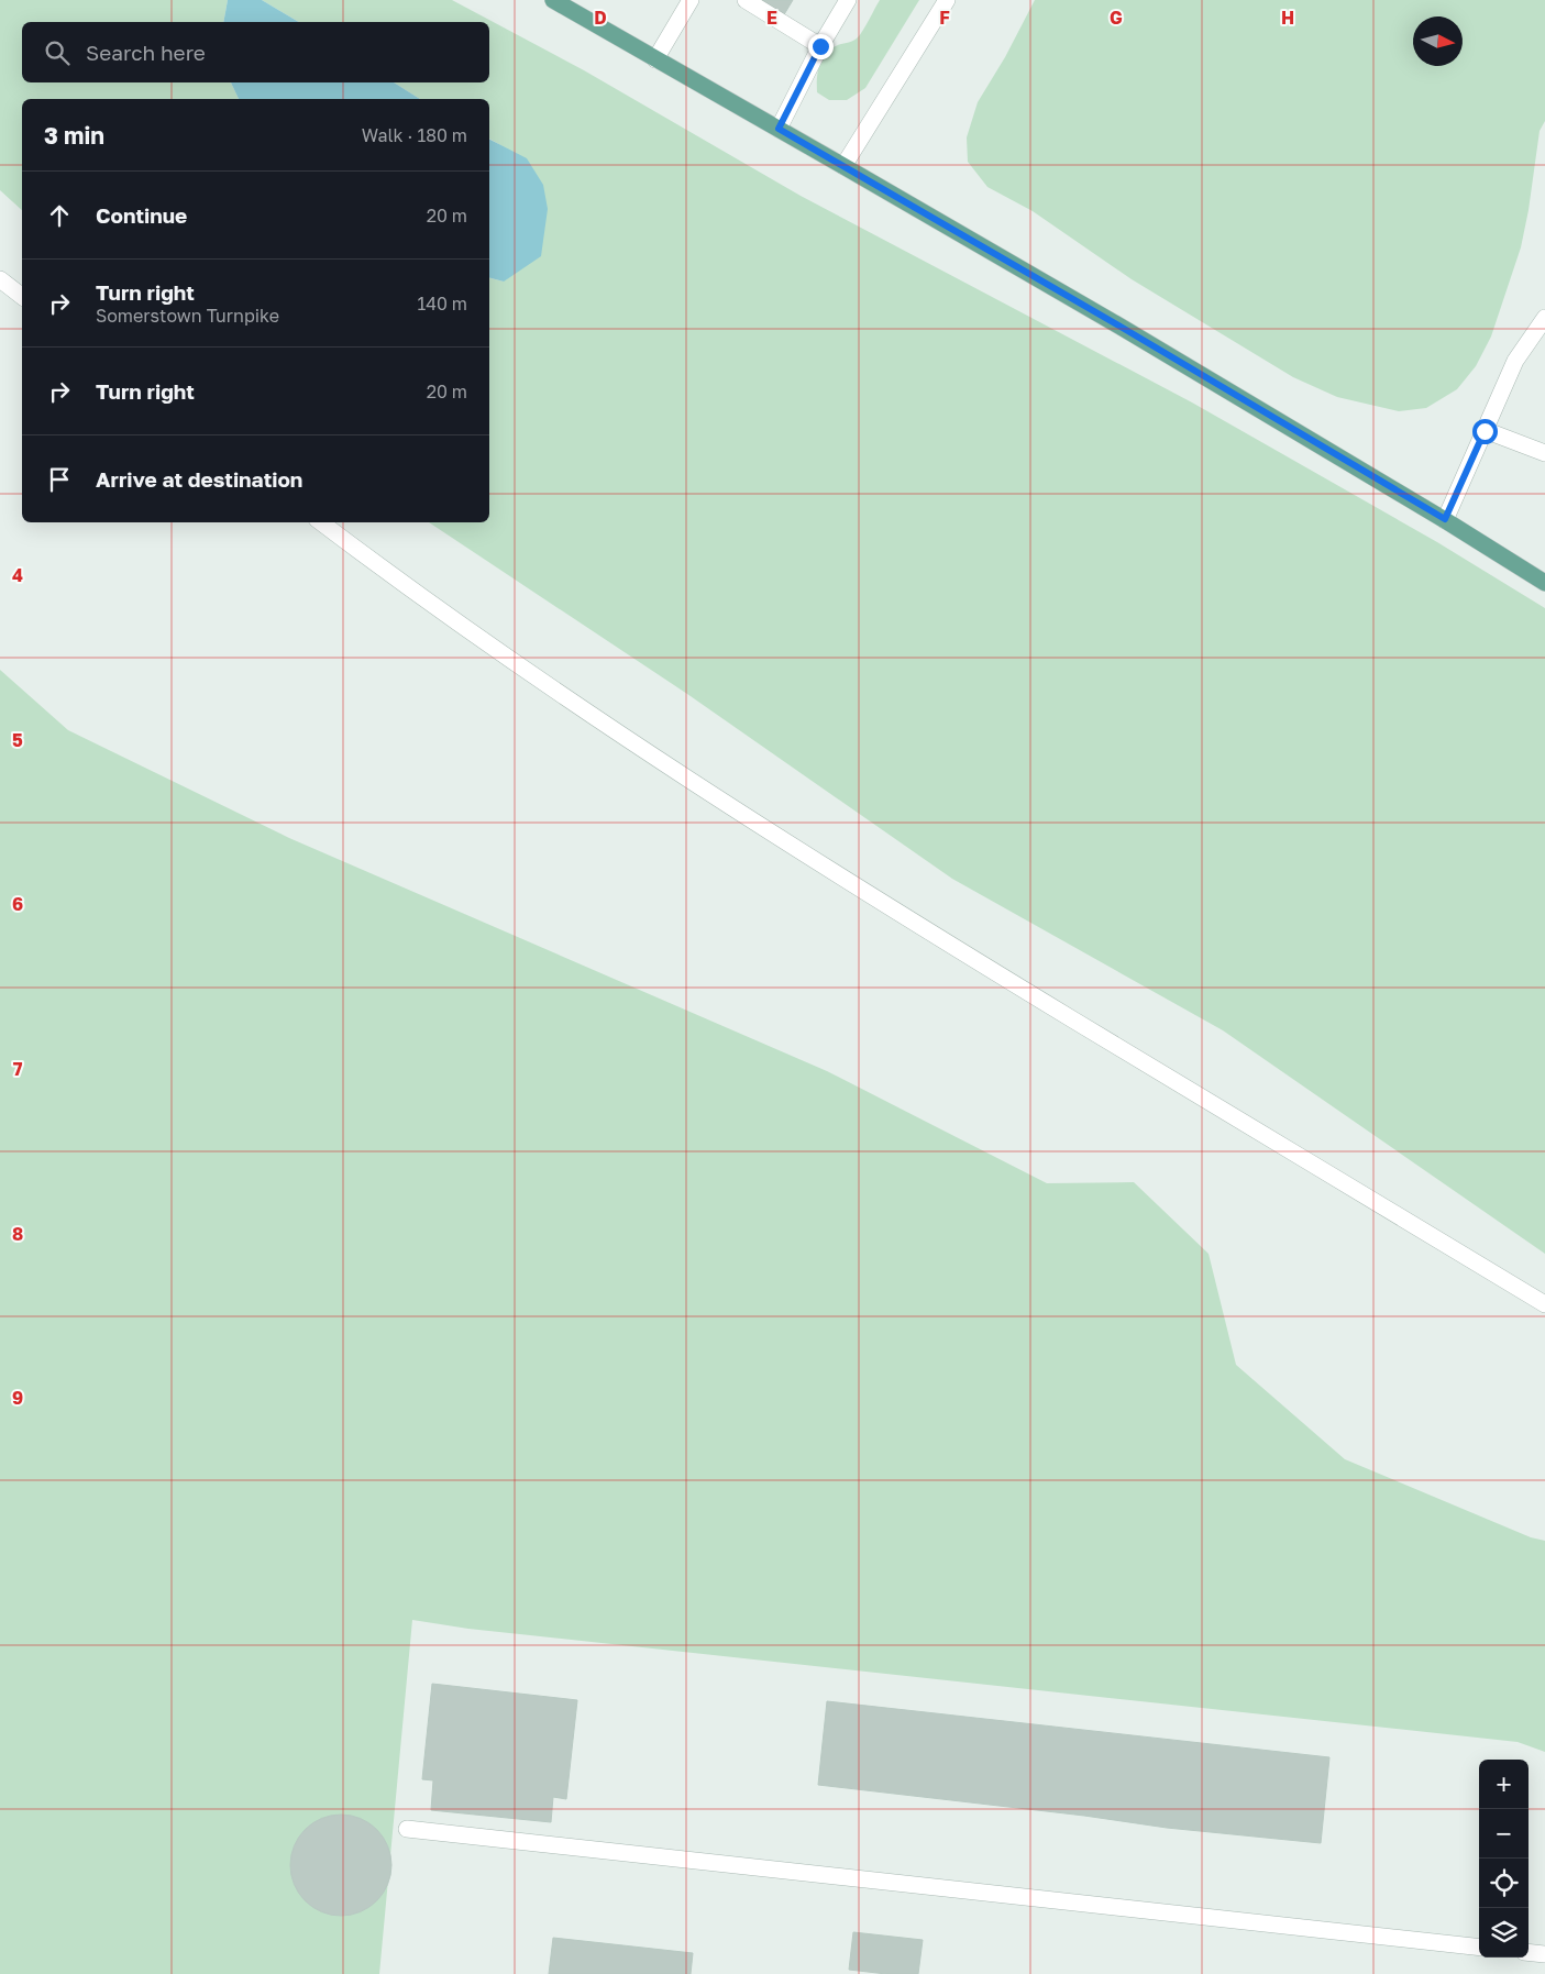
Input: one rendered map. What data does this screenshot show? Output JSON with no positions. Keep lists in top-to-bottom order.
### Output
{
  "north": "right",
  "page": {
    "search": "Search here",
    "heading": ["3 min", "Walk · 180 m"],
    "list": [
      ["Continue", "20 m"],
      ["Turn right", "Somerstown Turnpike", "140 m"],
      ["Turn right", "20 m"],
      "Arrive at destination"
    ],
    "map_buttons": ["+", "−"]
  },
  "grid": {
    "columns": [
      "D",
      "E",
      "F",
      "G",
      "H"
    ],
    "rows": [
      "4",
      "5",
      "6",
      "7",
      "8",
      "9"
    ]
  }
}
